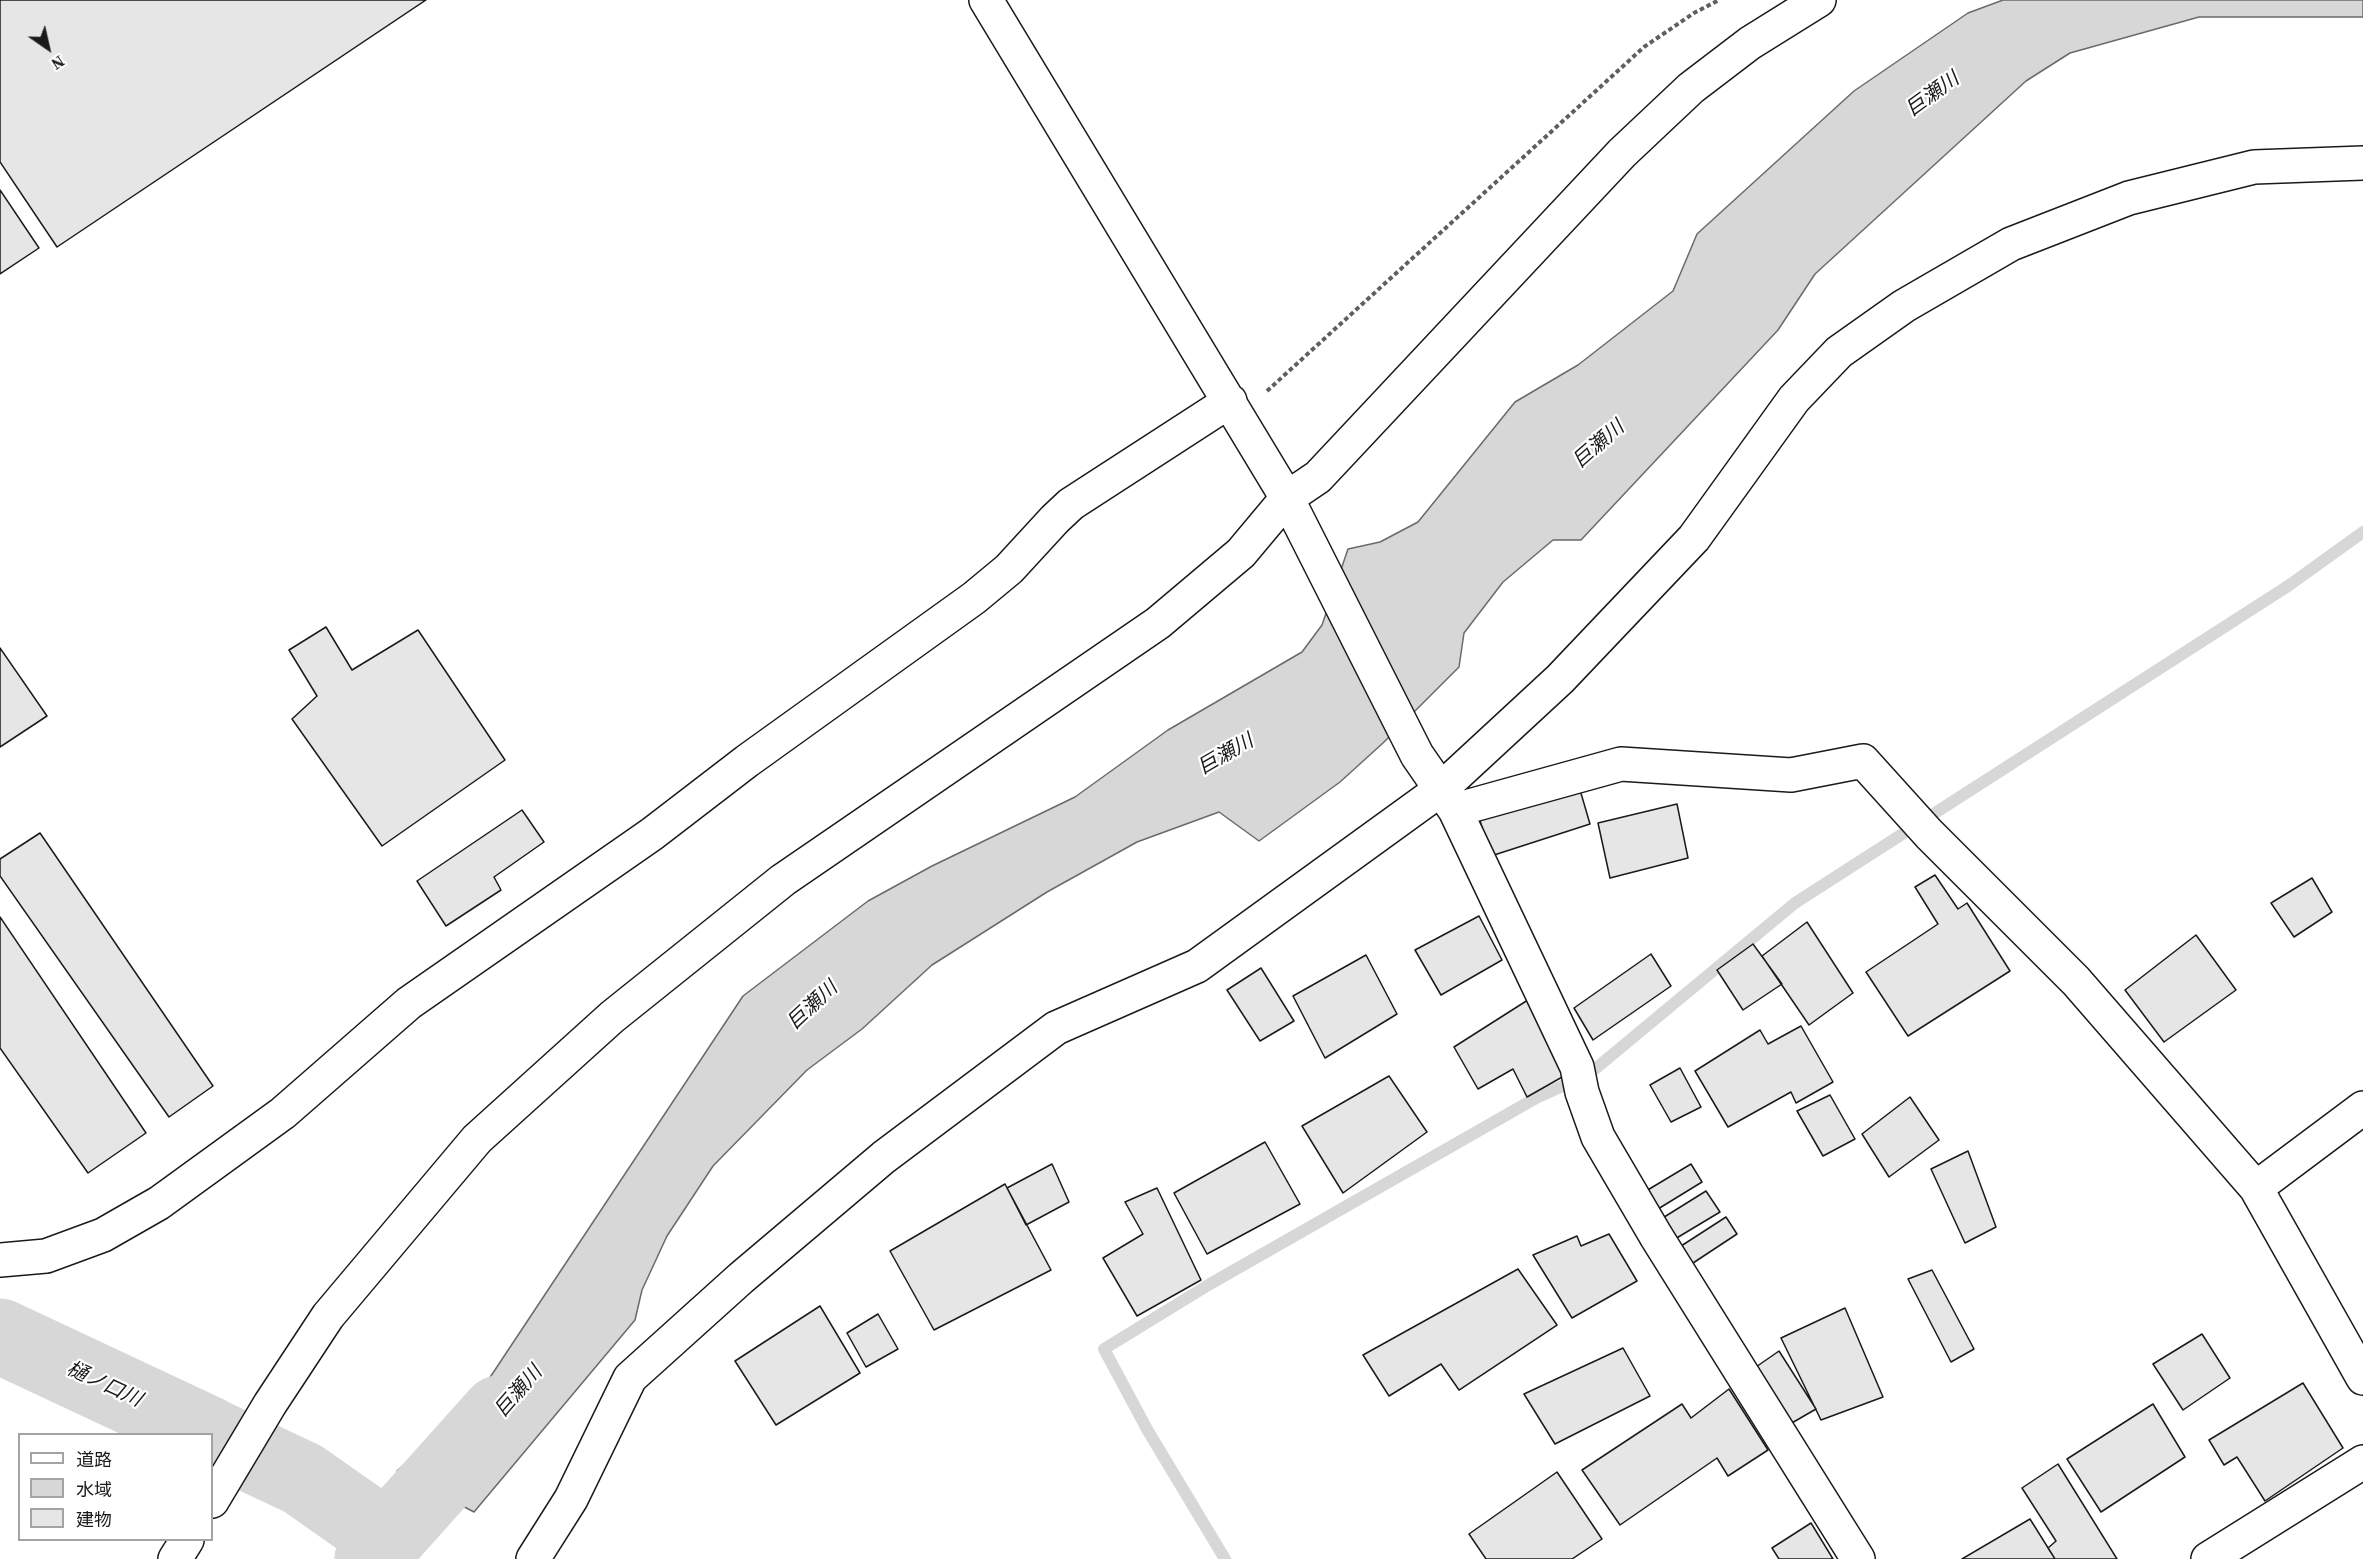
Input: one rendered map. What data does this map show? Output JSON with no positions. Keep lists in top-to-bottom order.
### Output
{
  "water": ["巨瀬川", "樋ノ口川"],
  "legend": ["道路", "水域", "建物"],
  "north": "bottom right"
}
